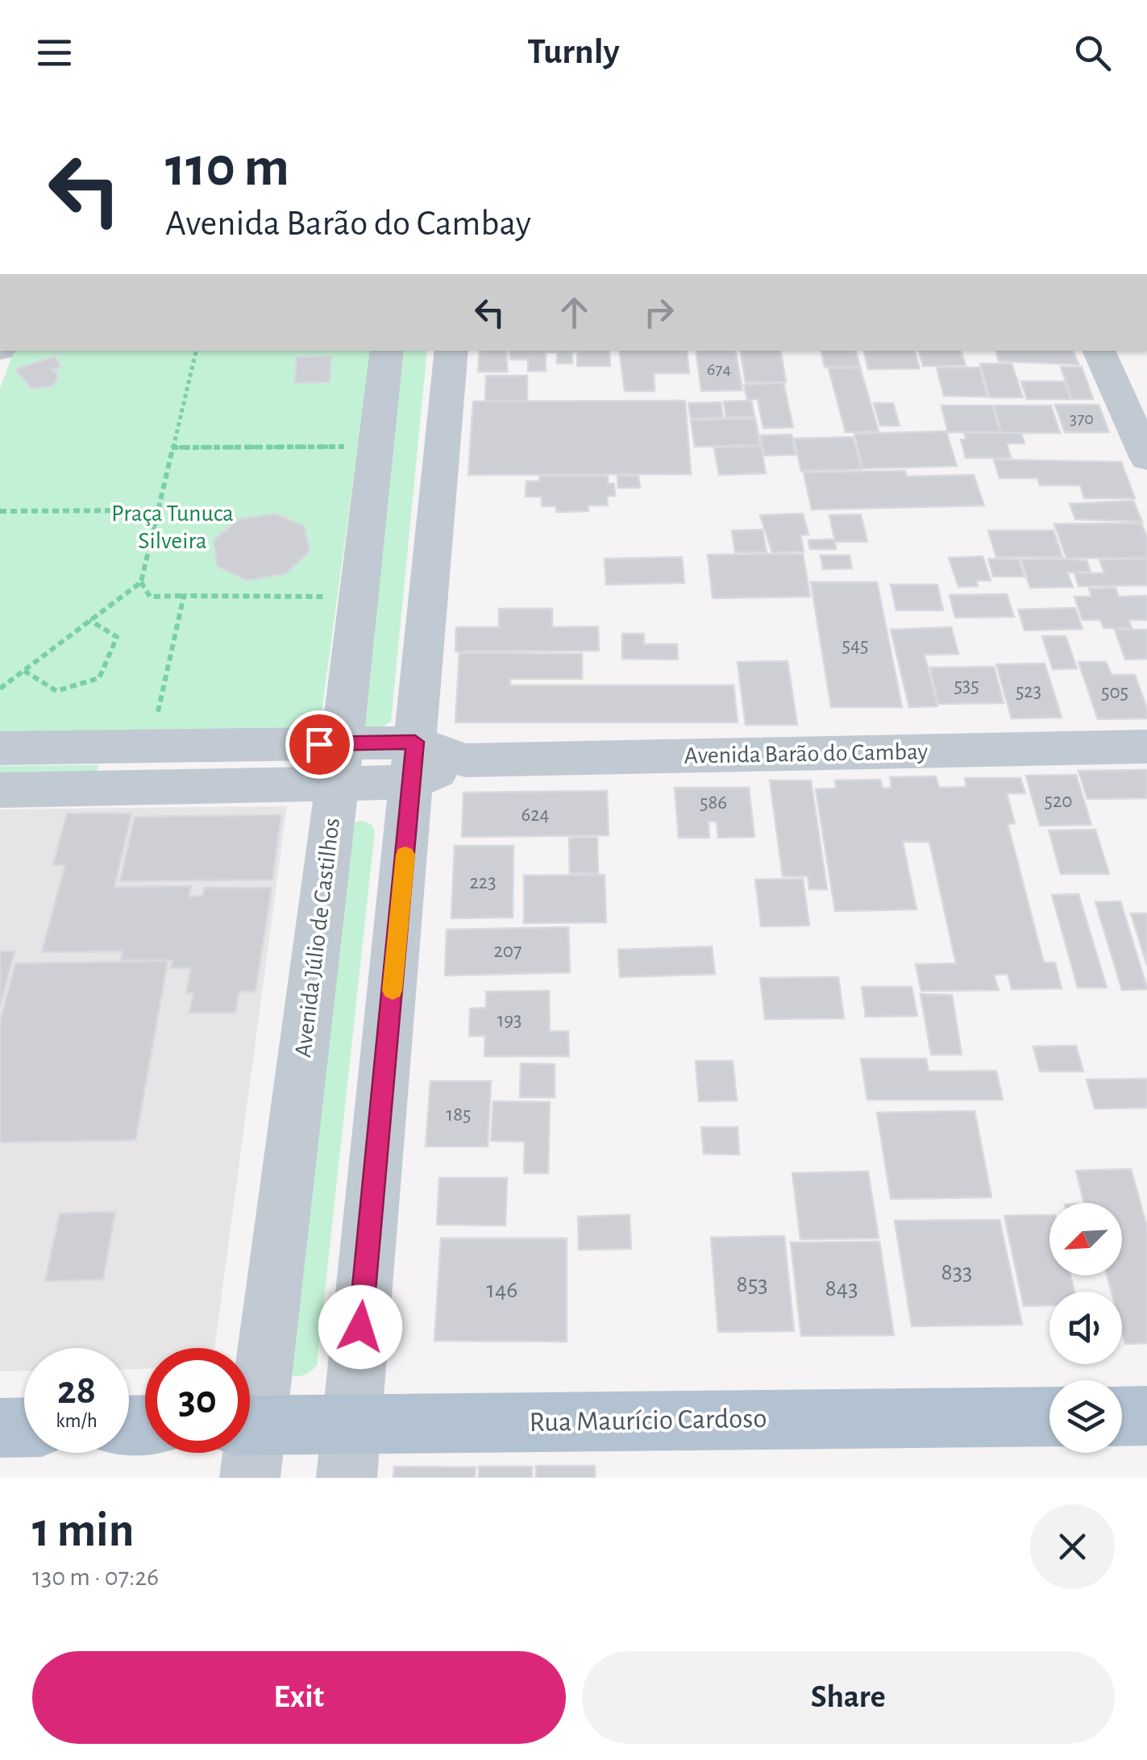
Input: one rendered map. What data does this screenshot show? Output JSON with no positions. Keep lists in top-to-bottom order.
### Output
{
  "streets": {
    "main road": ["Rua Maurício Cardoso"],
    "street": ["Avenida Barão do Cambay", "Avenida Júlio de Castilhos"]
  },
  "crossings": [
    ["Avenida Barão do Cambay", "Avenida Júlio de Castilhos"]
  ],
  "parks": ["Praça Tunuca Silveira"],
  "house_numbers": [
    "674",
    "370",
    "545",
    "535",
    "523",
    "505",
    "520",
    "586",
    "624",
    "223",
    "207",
    "193",
    "185",
    "833",
    "853",
    "843",
    "146"
  ],
  "north": "bottom left",
  "page": {
    "header": "Turnly",
    "turn": ["110 m", "Avenida Barão do Cambay"],
    "speed": "28 km/h",
    "limit": "30",
    "heading": ["1 min", "130 m · 07:26"],
    "buttons": ["Exit", "Share"]
  }
}
